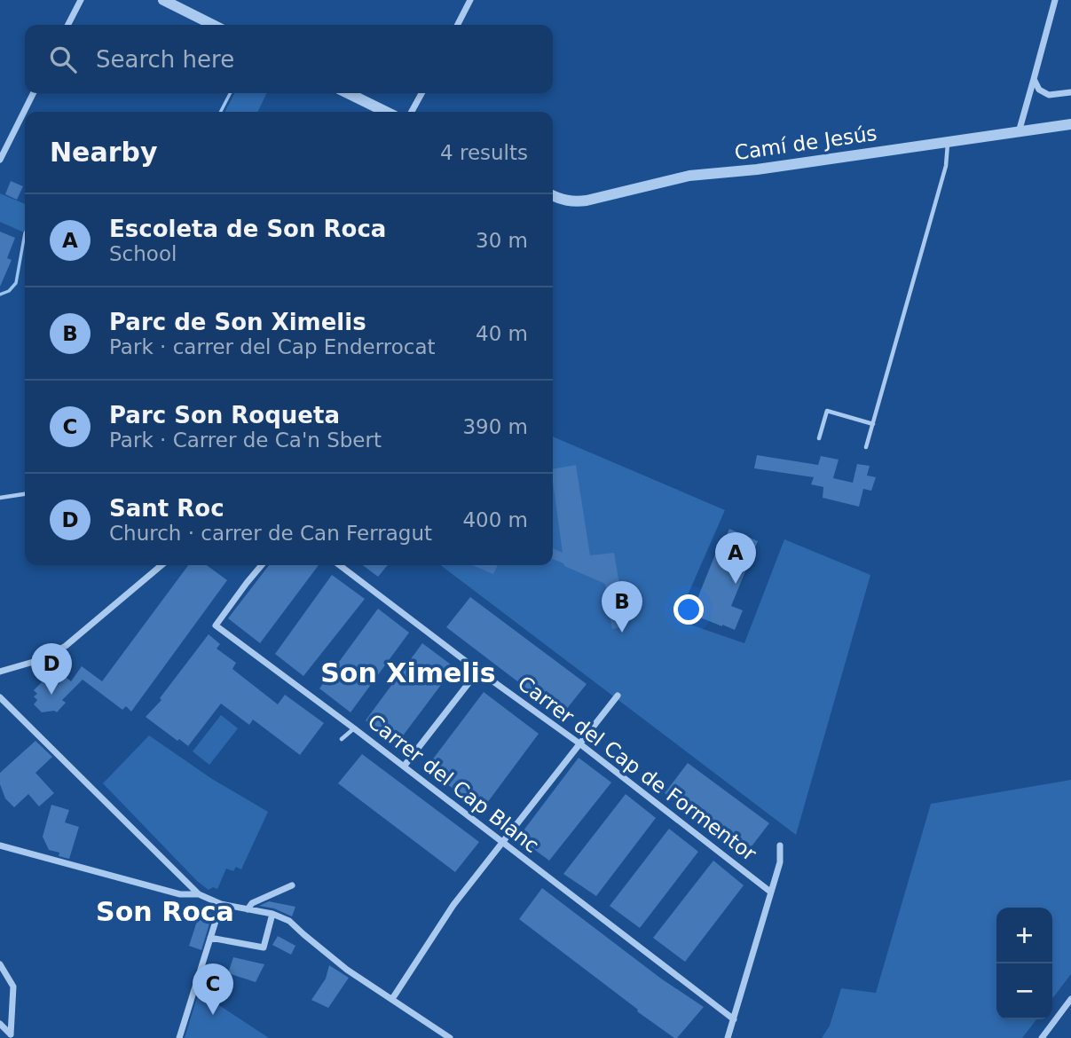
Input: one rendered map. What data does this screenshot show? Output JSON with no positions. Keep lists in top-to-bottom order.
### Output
{
  "streets": {
    "street": ["Camí de Jesús", "Carrer del Cap de Formentor", "Carrer del Cap Blanc"]
  },
  "districts": ["Son Ximelis", "Son Roca"],
  "page": {
    "search": "Search here",
    "heading": ["Nearby", "4 results"],
    "list": [
      {
        "mark": "A",
        "name": "Escoleta de Son Roca",
        "note": "School",
        "value": "30 m"
      },
      {
        "mark": "B",
        "name": "Parc de Son Ximelis",
        "note": "Park · carrer del Cap Enderrocat",
        "value": "40 m"
      },
      {
        "mark": "C",
        "name": "Parc Son Roqueta",
        "note": "Park · Carrer de Ca'n Sbert",
        "value": "390 m"
      },
      {
        "mark": "D",
        "name": "Sant Roc",
        "note": "Church · carrer de Can Ferragut",
        "value": "400 m"
      }
    ],
    "pins": [
      "A",
      "B",
      "D",
      "C"
    ],
    "map_buttons": ["+", "−"]
  }
}
